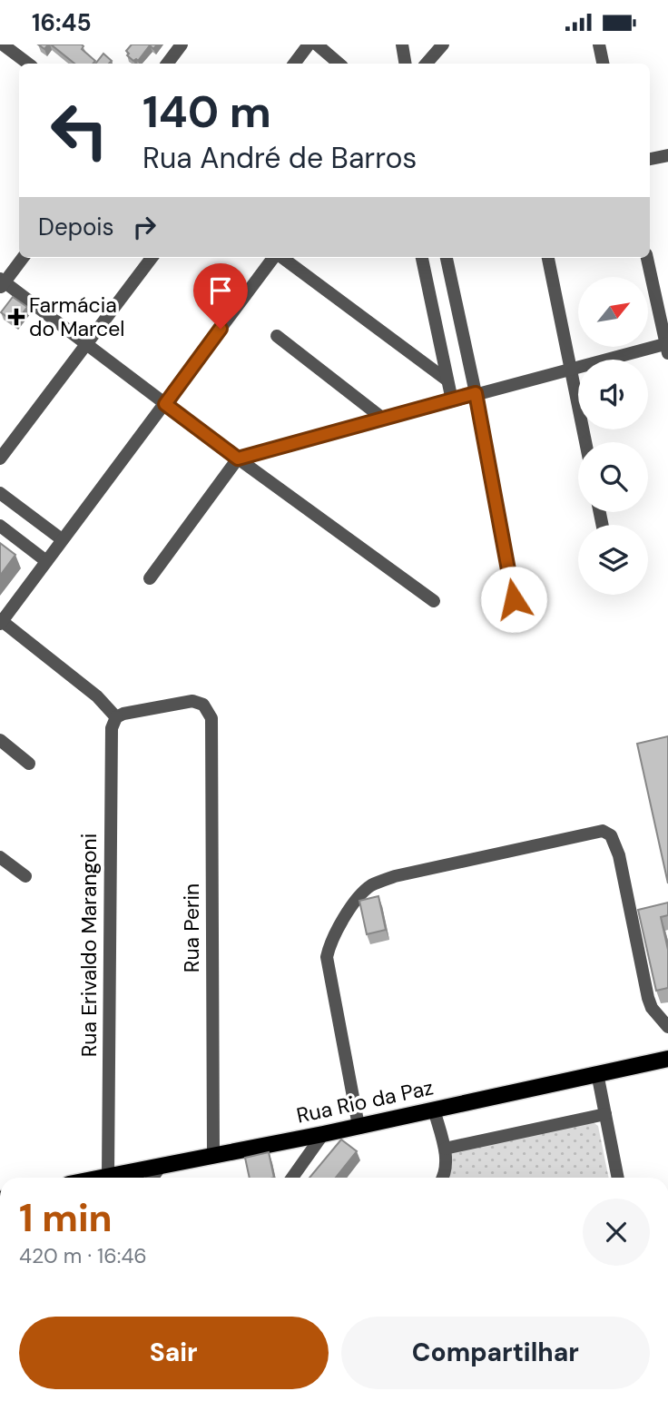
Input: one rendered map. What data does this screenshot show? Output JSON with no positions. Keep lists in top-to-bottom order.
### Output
{
  "streets": {
    "main road": ["Rua Rio da Paz"],
    "street": ["Rua Perin", "Rua Erivaldo Marangoni"]
  },
  "crossings": [
    ["Rua Perin", "Rua Erivaldo Marangoni"],
    ["Rua Perin", "Rua Rio da Paz"],
    ["Rua Erivaldo Marangoni", "Rua Rio da Paz"]
  ],
  "places": {
    "health": ["Farmácia do Marcel"]
  },
  "north": "top right",
  "page": {
    "status": "16:45",
    "turn": ["140 m", "Rua André de Barros"],
    "then": "Depois",
    "heading": ["1 min", "420 m · 16:46"],
    "buttons": ["Sair", "Compartilhar"]
  }
}
